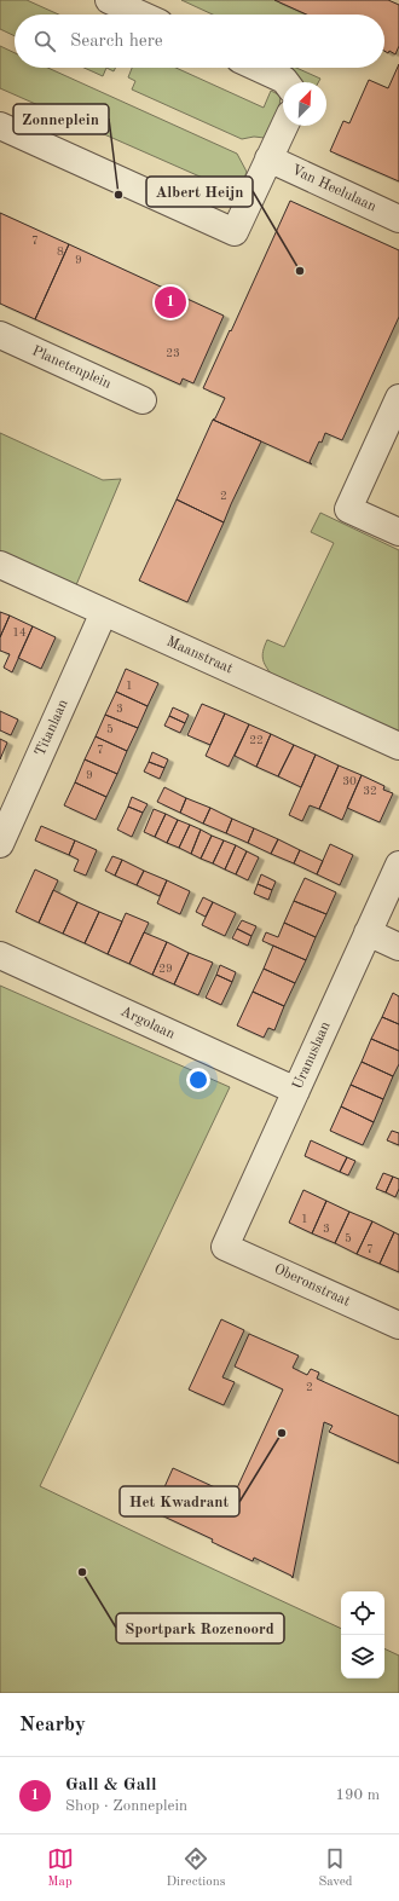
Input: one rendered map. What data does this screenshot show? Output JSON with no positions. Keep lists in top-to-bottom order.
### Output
{
  "streets": {
    "street": [
      "Van Heelulaan",
      "Planetenplein",
      "Maanstraat",
      "Titanlaan",
      "Argolaan",
      "Uranuslaan",
      "Oberonstraat"
    ]
  },
  "crossings": [
    ["Maanstraat", "Titanlaan"],
    ["Argolaan", "Uranuslaan"],
    ["Uranuslaan", "Oberonstraat"]
  ],
  "places": [
    "Zonneplein",
    "Albert Heijn",
    "Het Kwadrant",
    "Sportpark Rozenoord"
  ],
  "house_numbers": [
    "7",
    "8",
    "9",
    "23",
    "2",
    "14",
    "1",
    "3",
    "5",
    "22",
    "7",
    "9",
    "30",
    "32",
    "29",
    "1",
    "3",
    "5",
    "7",
    "2"
  ],
  "north": "top right",
  "page": {
    "search": "Search here",
    "pins": "1",
    "heading": "Nearby",
    "list": [
      {
        "mark": "1",
        "name": "Gall & Gall",
        "note": "Shop · Zonneplein",
        "value": "190 m"
      }
    ],
    "nav": ["Map", "Directions", "Saved"]
  }
}
